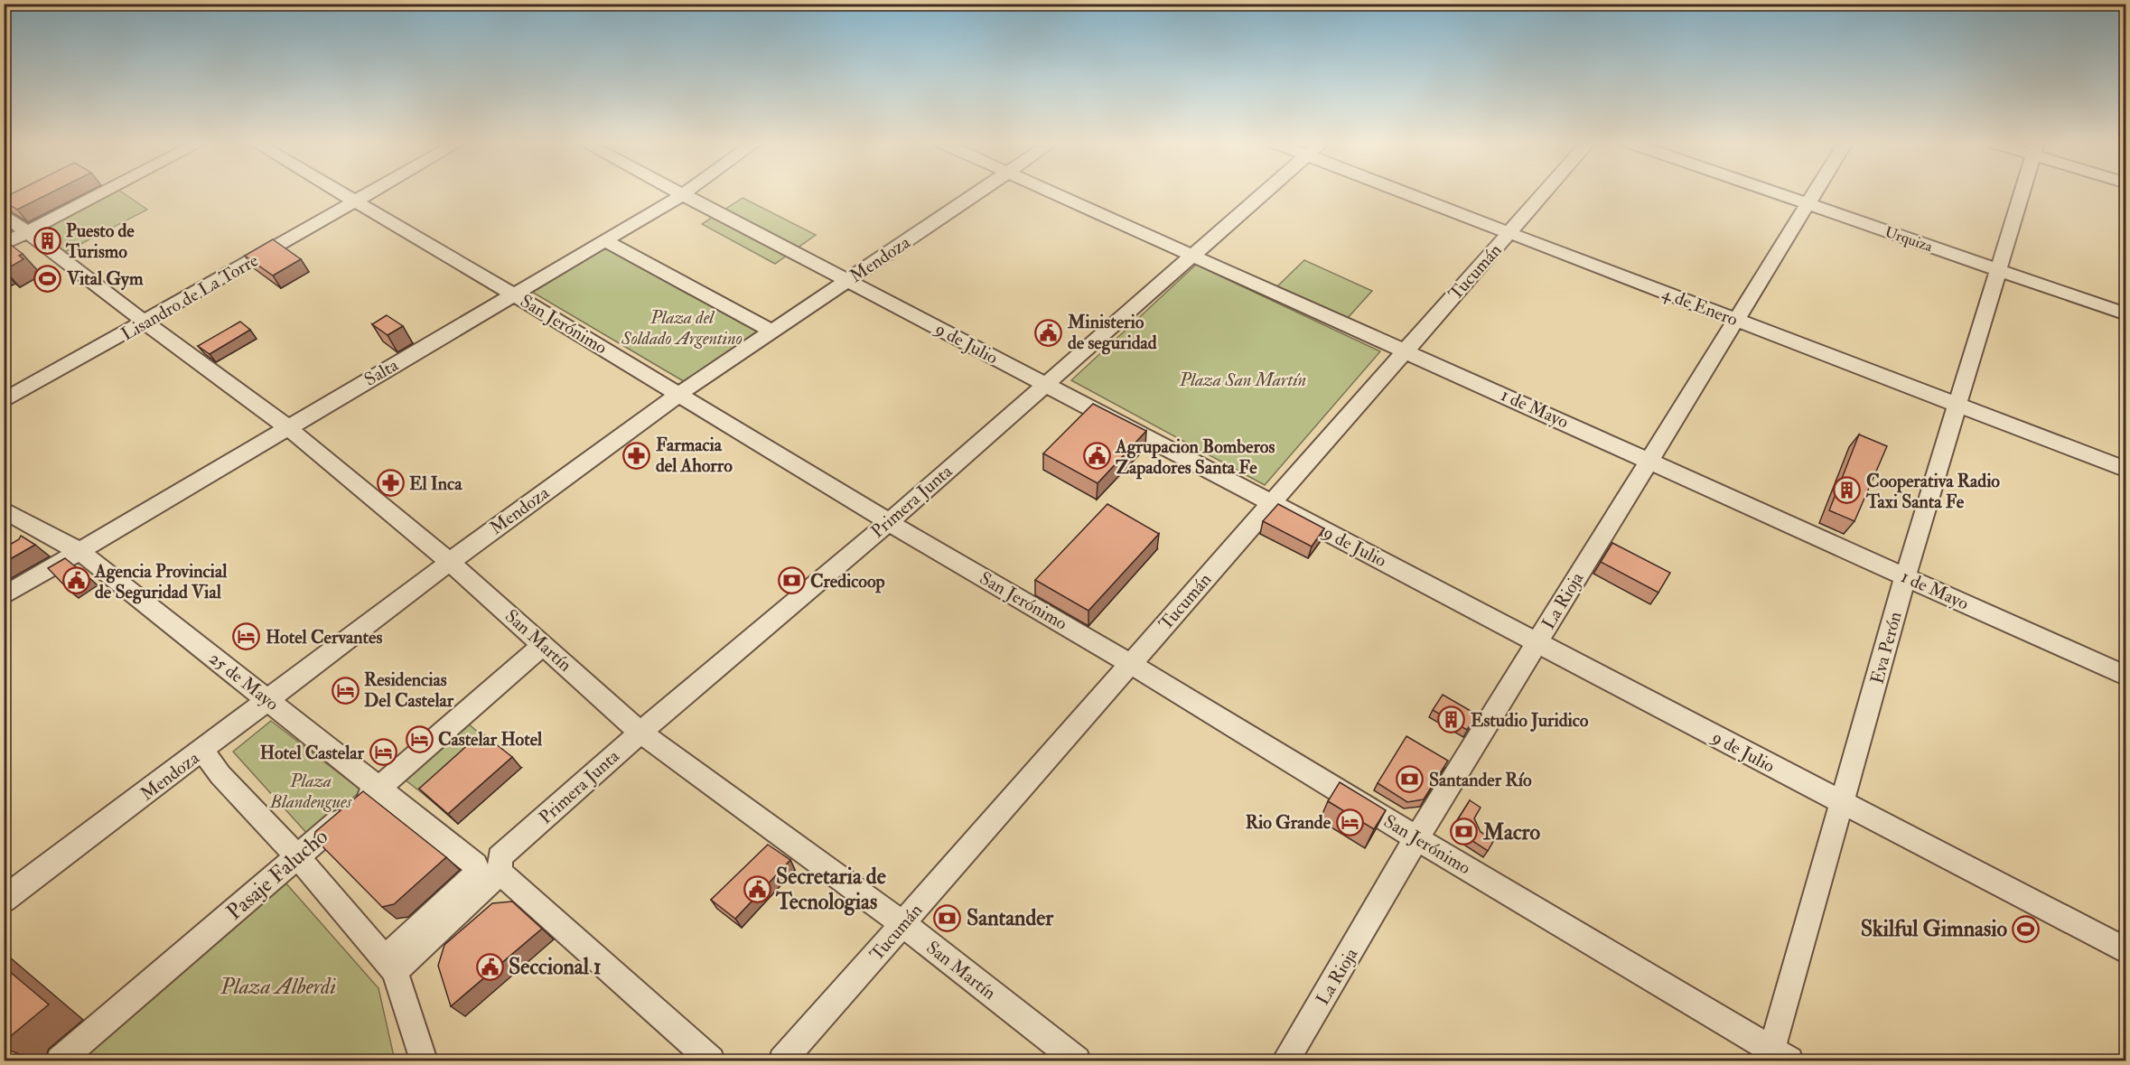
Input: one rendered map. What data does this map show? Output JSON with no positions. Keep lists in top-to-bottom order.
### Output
{
  "streets": {
    "street": [
      "Urquiza",
      "Mendoza",
      "Tucumán",
      "Lisandro de La Torre",
      "4 de Enero",
      "San Jerónimo",
      "9 de Julio",
      "Salta",
      "1 de Mayo",
      "Primera Junta",
      "La Rioja",
      "San Martín",
      "Eva Perón",
      "25 de Mayo",
      "Pasaje Falucho"
    ]
  },
  "crossings": [
    ["Urquiza", "La Rioja"],
    ["Urquiza", "Eva Perón"],
    ["Mendoza", "San Jerónimo"],
    ["Mendoza", "9 de Julio"],
    ["Mendoza", "San Martín"],
    ["Mendoza", "25 de Mayo"],
    ["Tucumán", "4 de Enero"],
    ["Tucumán", "San Jerónimo"],
    ["Tucumán", "9 de Julio"],
    ["Tucumán", "1 de Mayo"],
    ["Tucumán", "San Martín"],
    ["Lisandro de La Torre", "San Jerónimo"],
    ["Lisandro de La Torre", "San Martín"],
    ["4 de Enero", "La Rioja"],
    ["4 de Enero", "Eva Perón"],
    ["San Jerónimo", "Salta"],
    ["San Jerónimo", "Primera Junta"],
    ["San Jerónimo", "La Rioja"],
    ["San Jerónimo", "Eva Perón"],
    ["9 de Julio", "Salta"],
    ["9 de Julio", "Primera Junta"],
    ["9 de Julio", "La Rioja"],
    ["9 de Julio", "Eva Perón"],
    ["Salta", "San Martín"],
    ["Salta", "25 de Mayo"],
    ["1 de Mayo", "Primera Junta"],
    ["1 de Mayo", "La Rioja"],
    ["1 de Mayo", "Eva Perón"],
    ["Primera Junta", "San Martín"],
    ["Primera Junta", "25 de Mayo"],
    ["San Martín", "Pasaje Falucho"],
    ["25 de Mayo", "Pasaje Falucho"]
  ],
  "parks": [
    "Plaza del Soldado Argentino",
    "Plaza San Martín",
    "Plaza Blandengues",
    "Plaza Alberdi"
  ],
  "places": {
    "building": ["Puesto de Turismo", "Cooperativa Radio Taxi Santa Fe", "Estudio Juridico"],
    "sports": ["Vital Gym", "Skilful Gimnasio"],
    "public building": [
      "Ministerio de seguridad",
      "Agrupacion Bomberos Zapadores Santa Fe",
      "Agencia Provincial de Seguridad Vial",
      "Secretaria de Tecnologias",
      "Seccional 1"
    ],
    "pharmacy": ["Farmacia del Ahorro", "El Inca"],
    "bank": [
      "Credicoop",
      "Santander Río",
      "Macro",
      "Santander"
    ],
    "hotel": [
      "Hotel Cervantes",
      "Residencias Del Castelar",
      "Castelar Hotel",
      "Hotel Castelar",
      "Rio Grande"
    ]
  }
}
